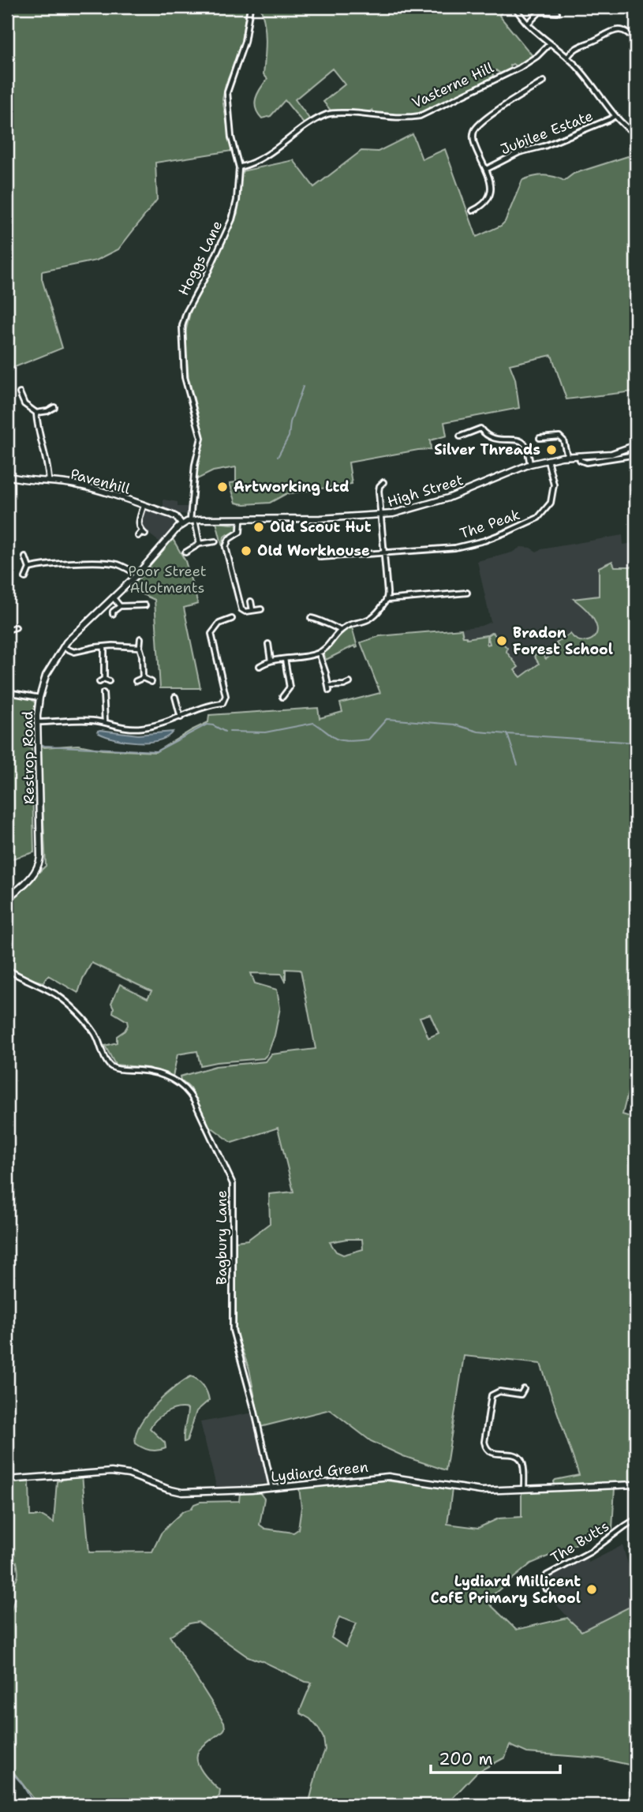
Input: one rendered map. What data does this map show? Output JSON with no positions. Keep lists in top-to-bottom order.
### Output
{
  "streets": {
    "street": [
      "Vasterne Hill",
      "Jubilee Estate",
      "Hoggs Lane",
      "Pavenhill",
      "High Street",
      "The Peak",
      "Restrop Road",
      "Bagbury Lane",
      "Lydiard Green",
      "The Butts"
    ]
  },
  "crossings": [
    ["Vasterne Hill", "Hoggs Lane"],
    ["Hoggs Lane", "High Street"],
    ["Pavenhill", "High Street"],
    ["Pavenhill", "Restrop Road"],
    ["High Street", "The Peak"],
    ["High Street", "Restrop Road"],
    ["Bagbury Lane", "Lydiard Green"]
  ],
  "parks": ["Poor Street Allotments"],
  "places": [
    "Silver Threads",
    "Artworking Ltd",
    "Old Scout Hut",
    "Old Workhouse",
    "Bradon Forest School",
    "Lydiard Millicent CofE Primary School"
  ],
  "scale_bar": "200 m"
}
